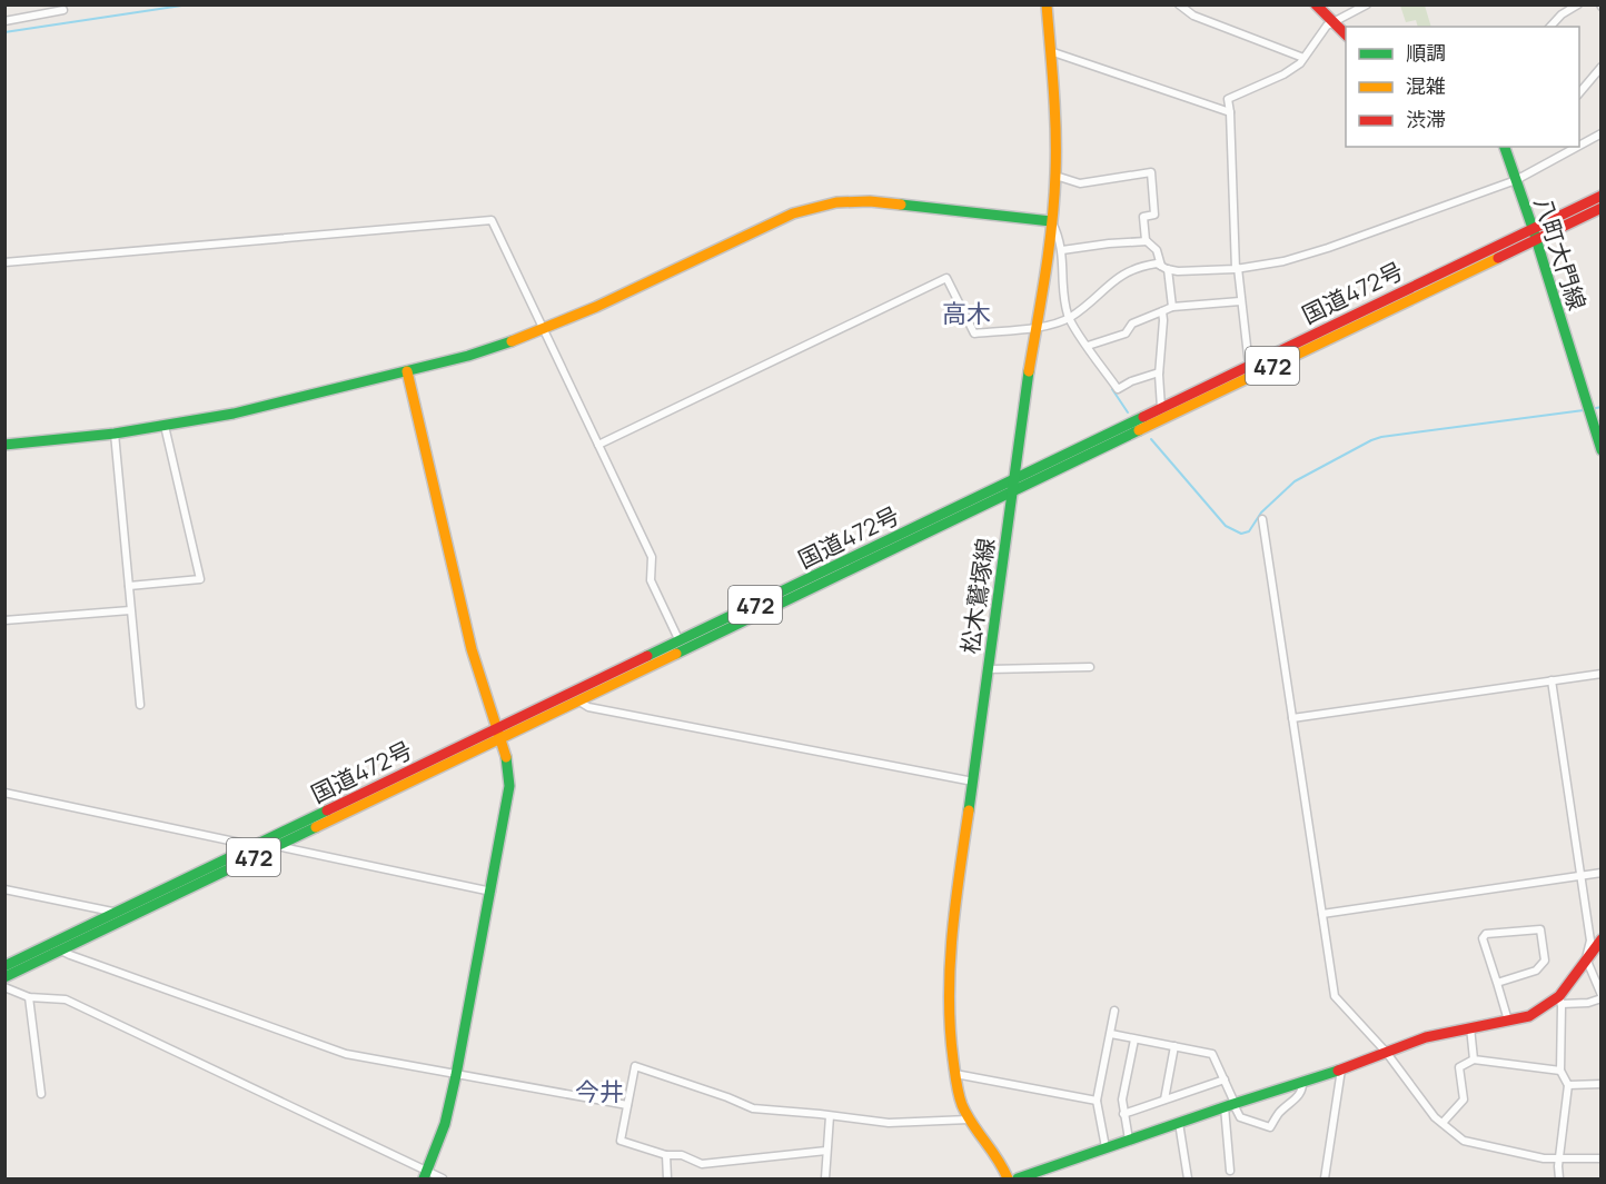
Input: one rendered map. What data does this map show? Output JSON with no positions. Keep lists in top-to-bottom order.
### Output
{
  "streets": {
    "main road": [
      "八町大門線",
      "国道472号",
      "472",
      "松木鷲塚線"
    ]
  },
  "crossings": [
    ["八町大門線", "国道472号"],
    ["国道472号", "松木鷲塚線"]
  ],
  "districts": ["高木", "今井"],
  "legend": ["順調", "混雑", "渋滞"]
}
